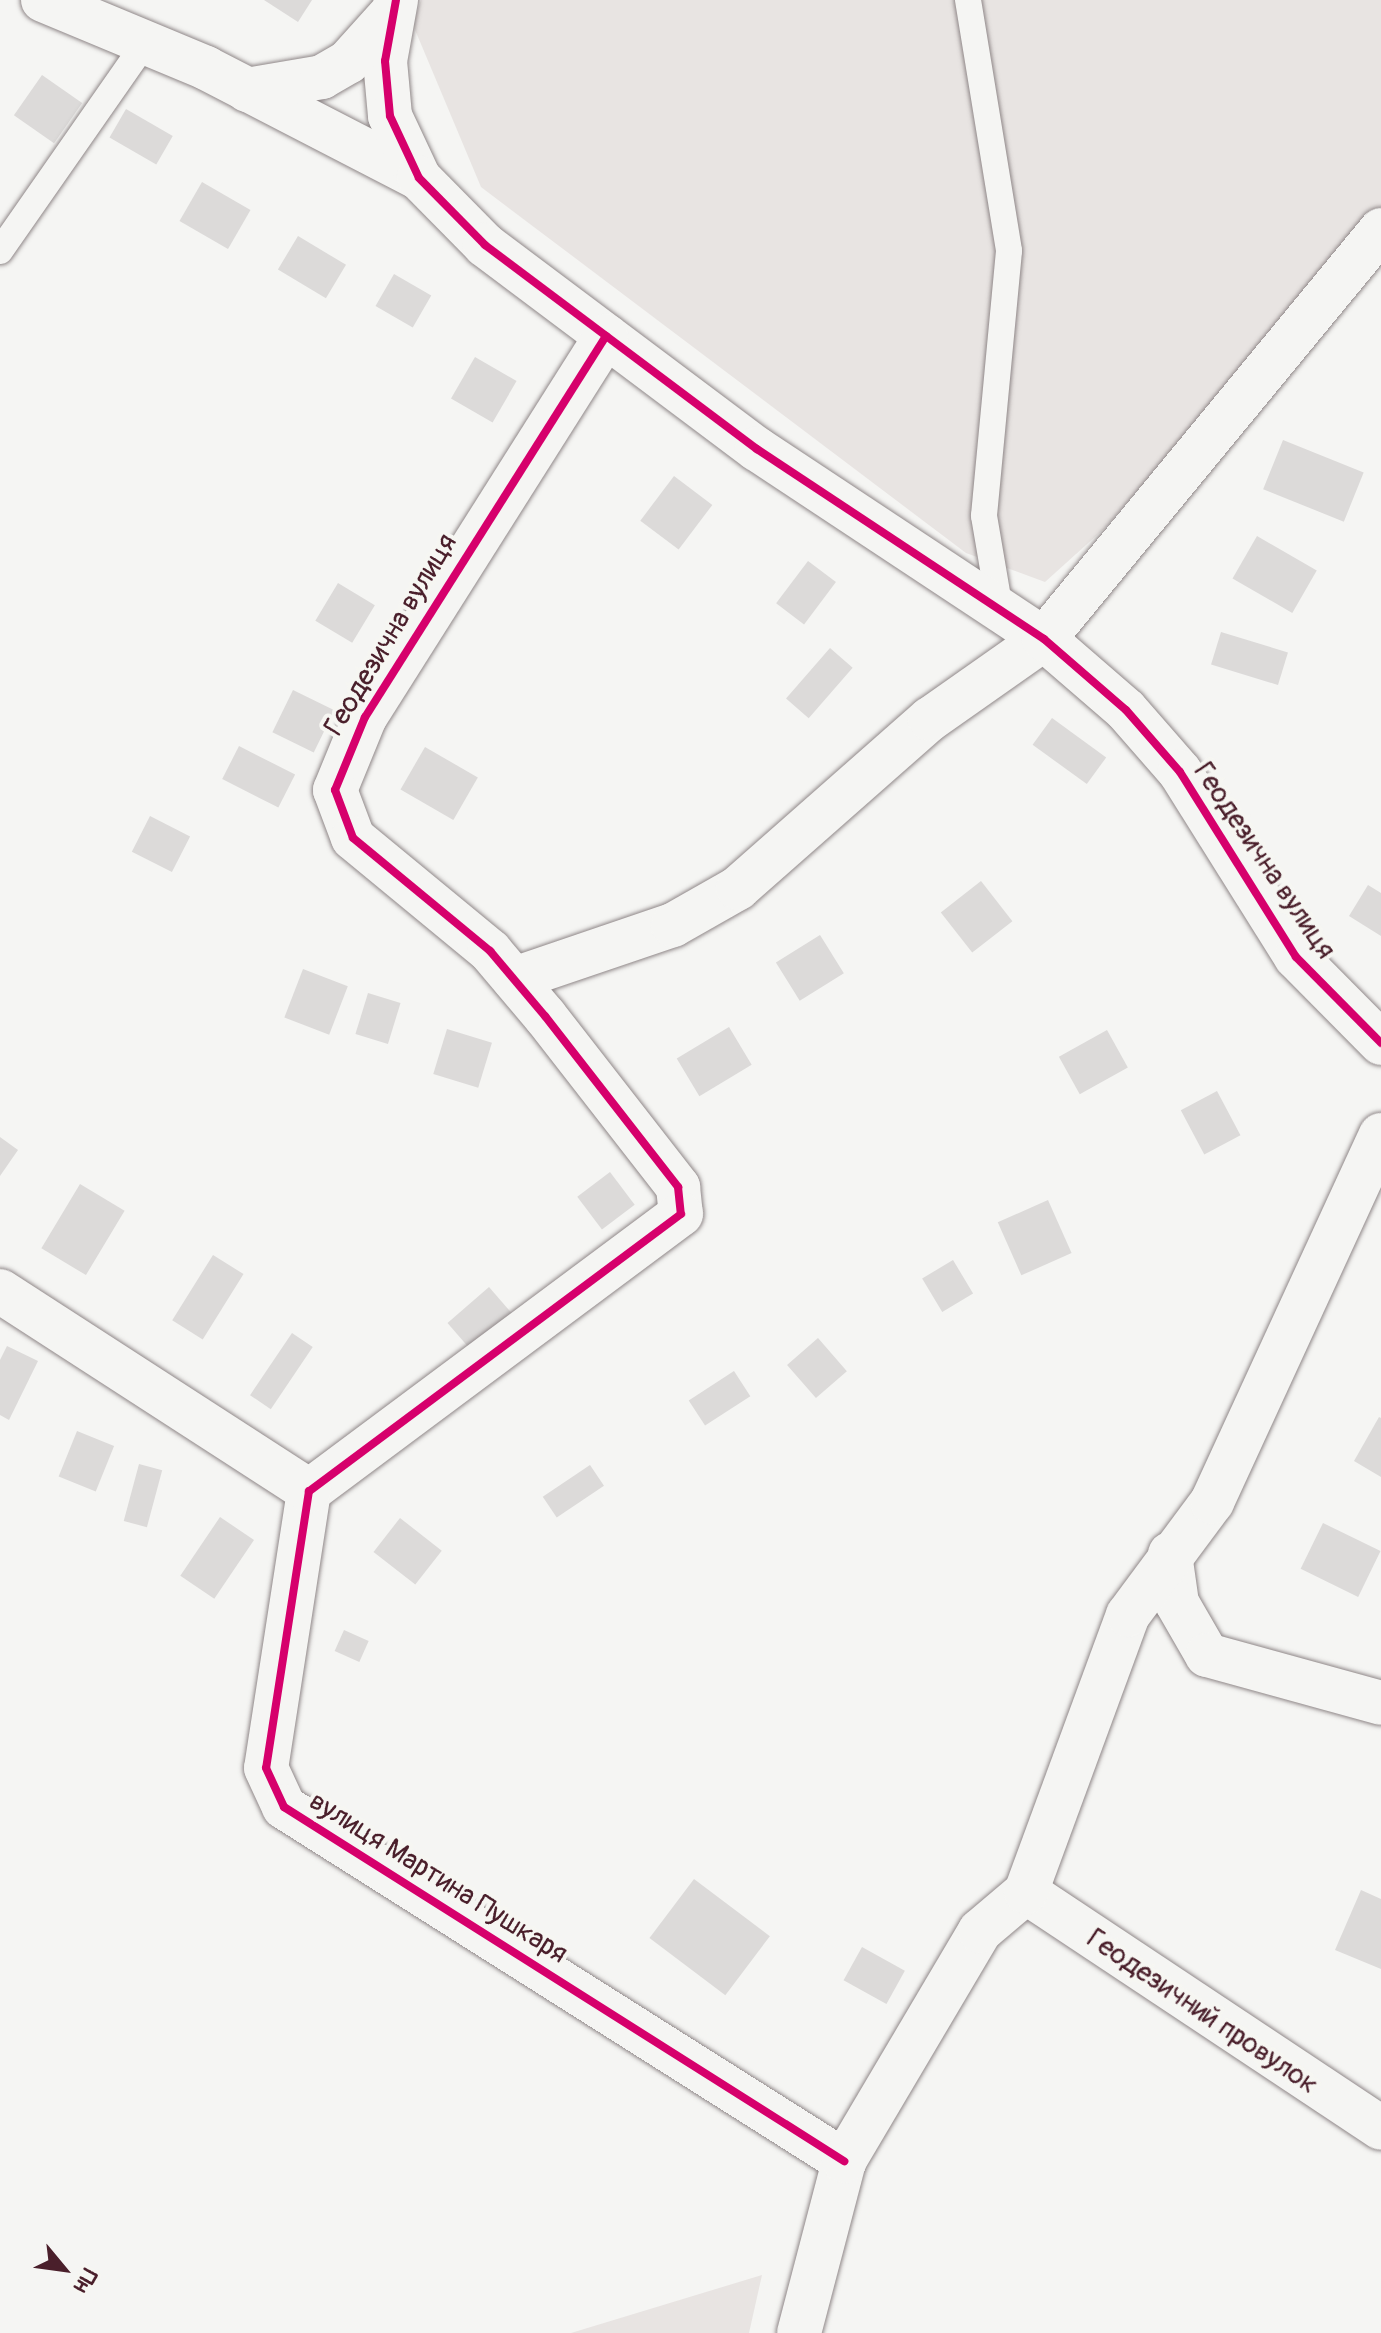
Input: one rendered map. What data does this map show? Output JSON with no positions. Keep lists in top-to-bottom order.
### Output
{
  "streets": {
    "street": ["Геодезична вулиця", "вулиця Мартина Пушкаря", "Геодезичний провулок"]
  },
  "crossings": [
    ["Геодезична вулиця", "вулиця Мартина Пушкаря"]
  ],
  "north": "bottom right"
}
